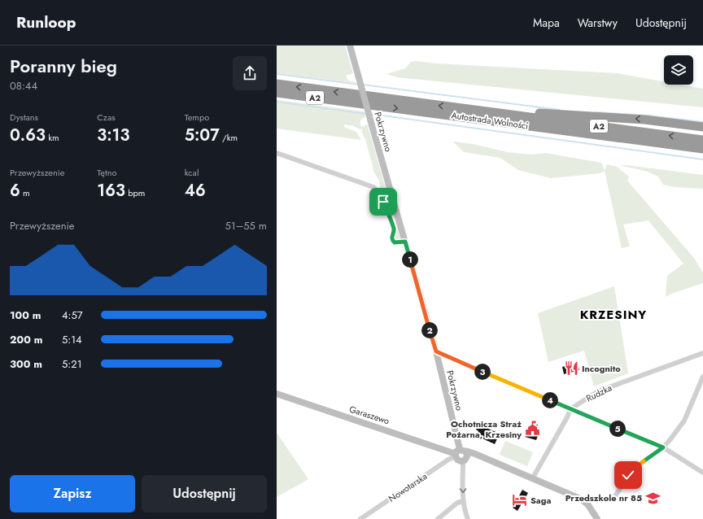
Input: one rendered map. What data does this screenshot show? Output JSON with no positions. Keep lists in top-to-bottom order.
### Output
{
  "streets": {
    "highway": ["A2", "Autostrada Wolności"],
    "street": [
      "Pokrzywno",
      "Rudzka",
      "Garaszewo",
      "Nowotarska"
    ]
  },
  "crossings": [
    ["Pokrzywno", "Garaszewo"],
    ["Pokrzywno", "Nowotarska"],
    ["Garaszewo", "Nowotarska"]
  ],
  "districts": ["KRZESINY"],
  "places": {
    "restaurant": ["Incognito"],
    "public building": ["Ochotnicza Straż Pożarna, Krzesiny"],
    "school or university": ["Przedszkole nr 85"],
    "hotel": ["Saga"]
  },
  "page": {
    "header": "Runloop",
    "nav": ["Mapa", "Warstwy", "Udostępnij"],
    "heading": ["Poranny bieg", "08:44"],
    "stats": [
      ["Dystans", "0.63 km"],
      ["Czas", "3:13"],
      ["Tempo", "5:07 /km"],
      ["Przewyższenie", "6 m"],
      ["Tętno", "163 bpm"],
      ["kcal", "46"]
    ],
    "chart": ["Przewyższenie", "51–55 m"],
    "pins": [
      "1",
      "2",
      "3",
      "4",
      "5"
    ],
    "list": [
      {
        "name": "100 m",
        "note": "4:57"
      },
      {
        "name": "200 m",
        "note": "5:14"
      },
      {
        "name": "300 m",
        "note": "5:21"
      }
    ],
    "buttons": ["Zapisz", "Udostępnij"]
  }
}
